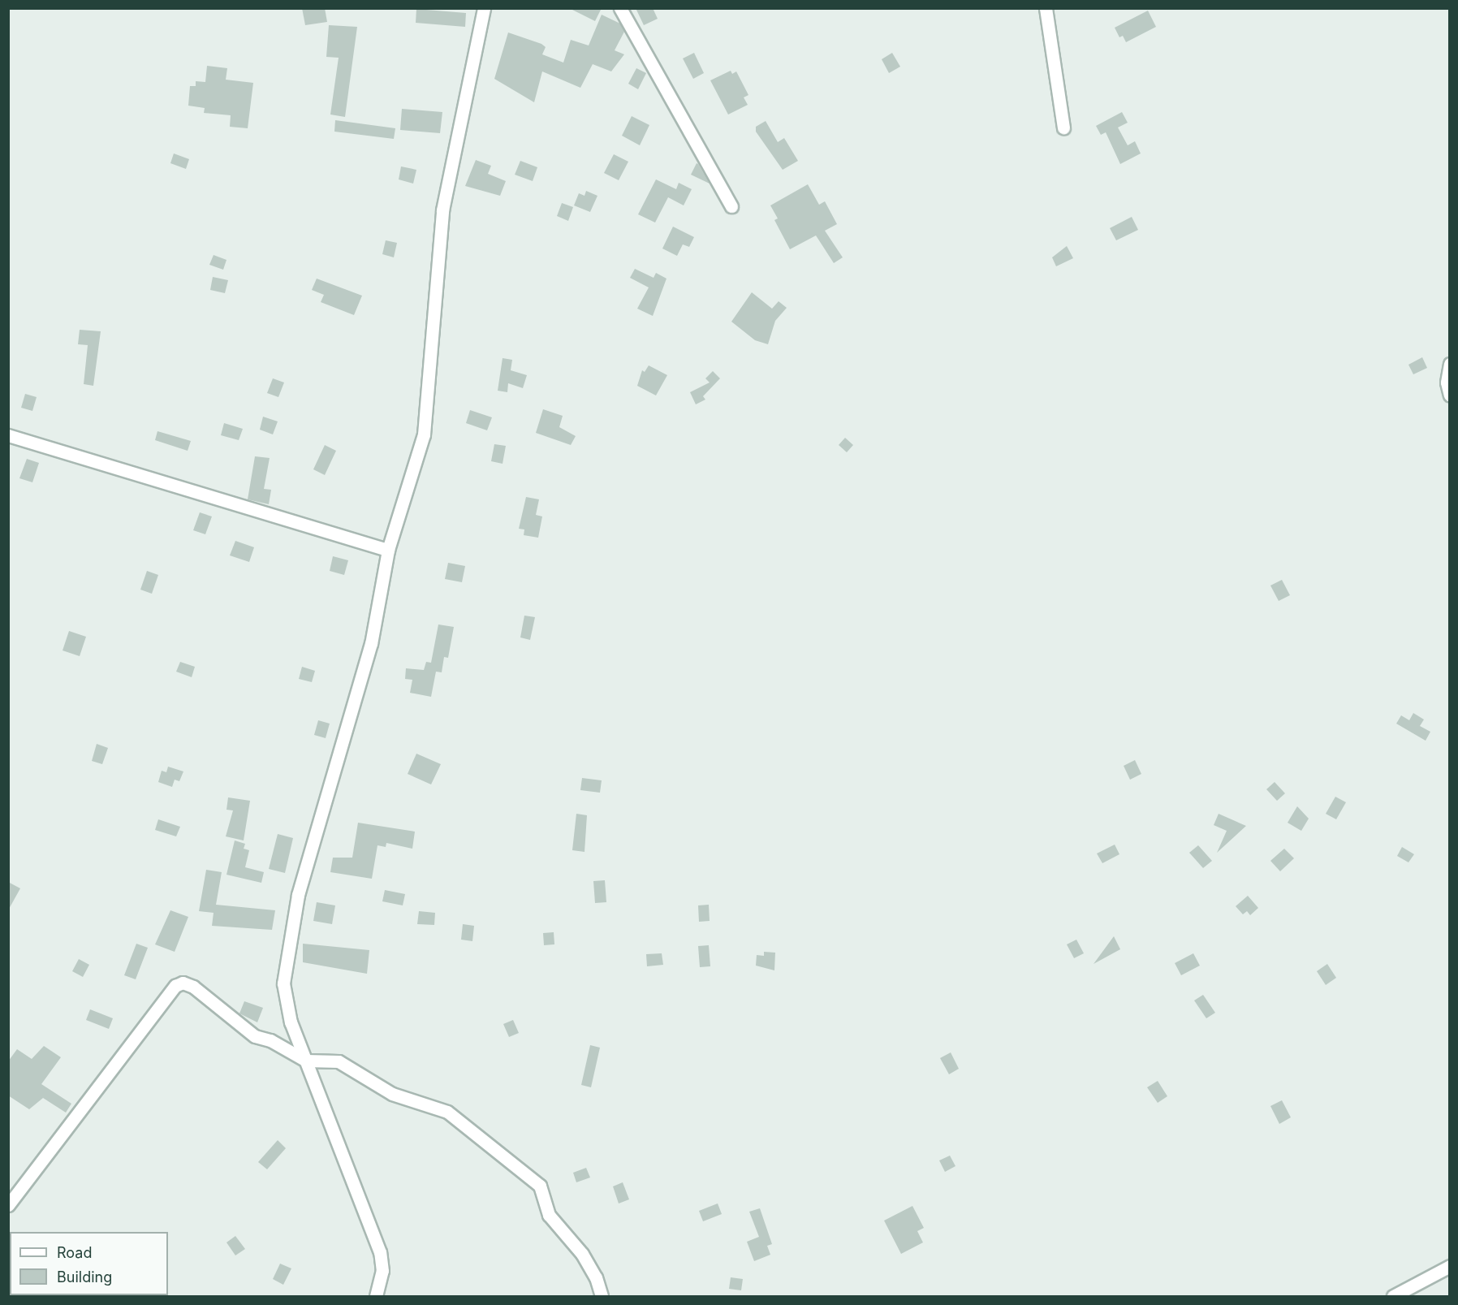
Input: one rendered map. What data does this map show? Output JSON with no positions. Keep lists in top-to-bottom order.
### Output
{
  "legend": ["Road", "Building"]
}
